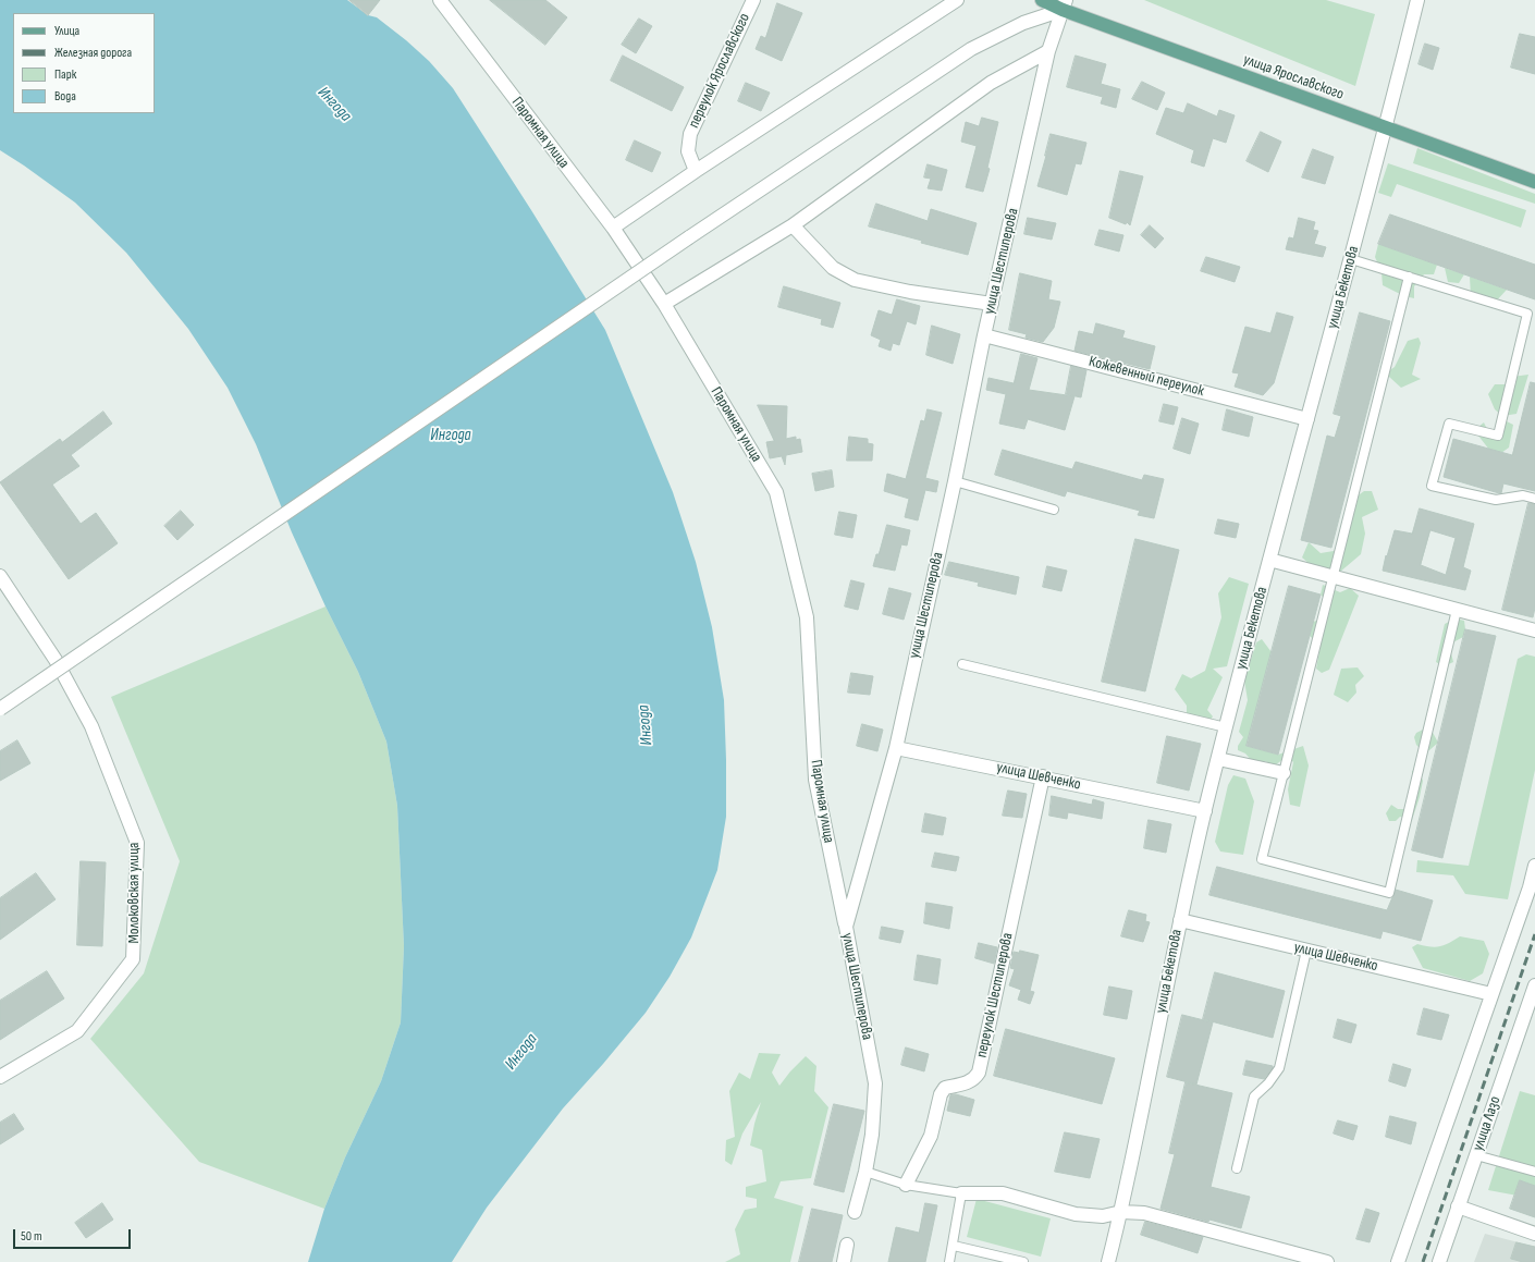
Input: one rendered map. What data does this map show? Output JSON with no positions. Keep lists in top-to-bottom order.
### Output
{
  "streets": {
    "main road": ["улица Ярославского"],
    "street": [
      "переулок Ярославского",
      "Паромная улица",
      "улица Шестиперова",
      "улица Бекетова",
      "Кожевенный переулок",
      "улица Шевченко",
      "Молоковская улица",
      "переулок Шестиперова",
      "улица Лазо"
    ]
  },
  "crossings": [
    ["улица Ярославского", "улица Шестиперова"],
    ["улица Ярославского", "улица Бекетова"],
    ["Паромная улица", "улица Шестиперова"],
    ["улица Шестиперова", "Кожевенный переулок"],
    ["улица Шестиперова", "улица Шевченко"],
    ["улица Бекетова", "Кожевенный переулок"],
    ["улица Бекетова", "улица Шевченко"],
    ["улица Шевченко", "переулок Шестиперова"]
  ],
  "water": ["Ингода"],
  "legend": [
    "Улица",
    "Железная дорога",
    "Парк",
    "Вода"
  ],
  "scale_bar": "50 m"
}
